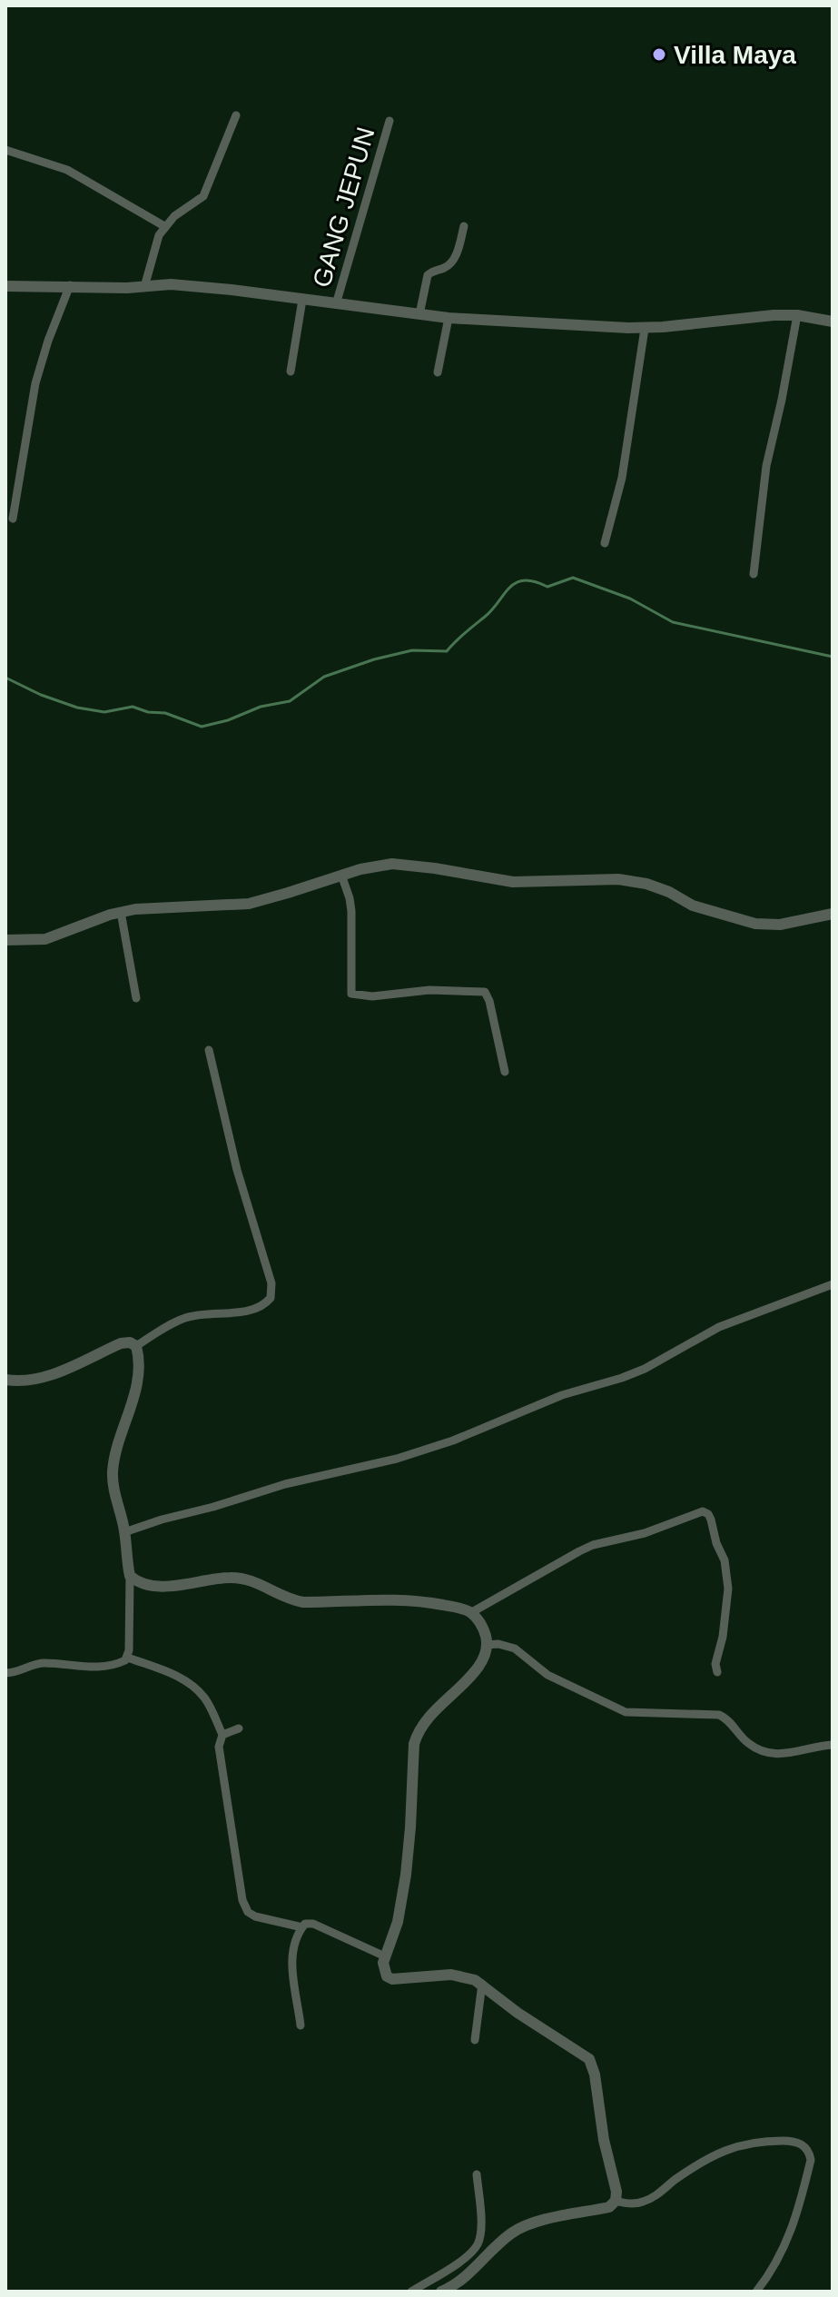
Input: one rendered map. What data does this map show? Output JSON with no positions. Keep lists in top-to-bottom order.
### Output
{
  "streets": {
    "street": ["GANG JEPUN"]
  },
  "places": ["Villa Maya"]
}
